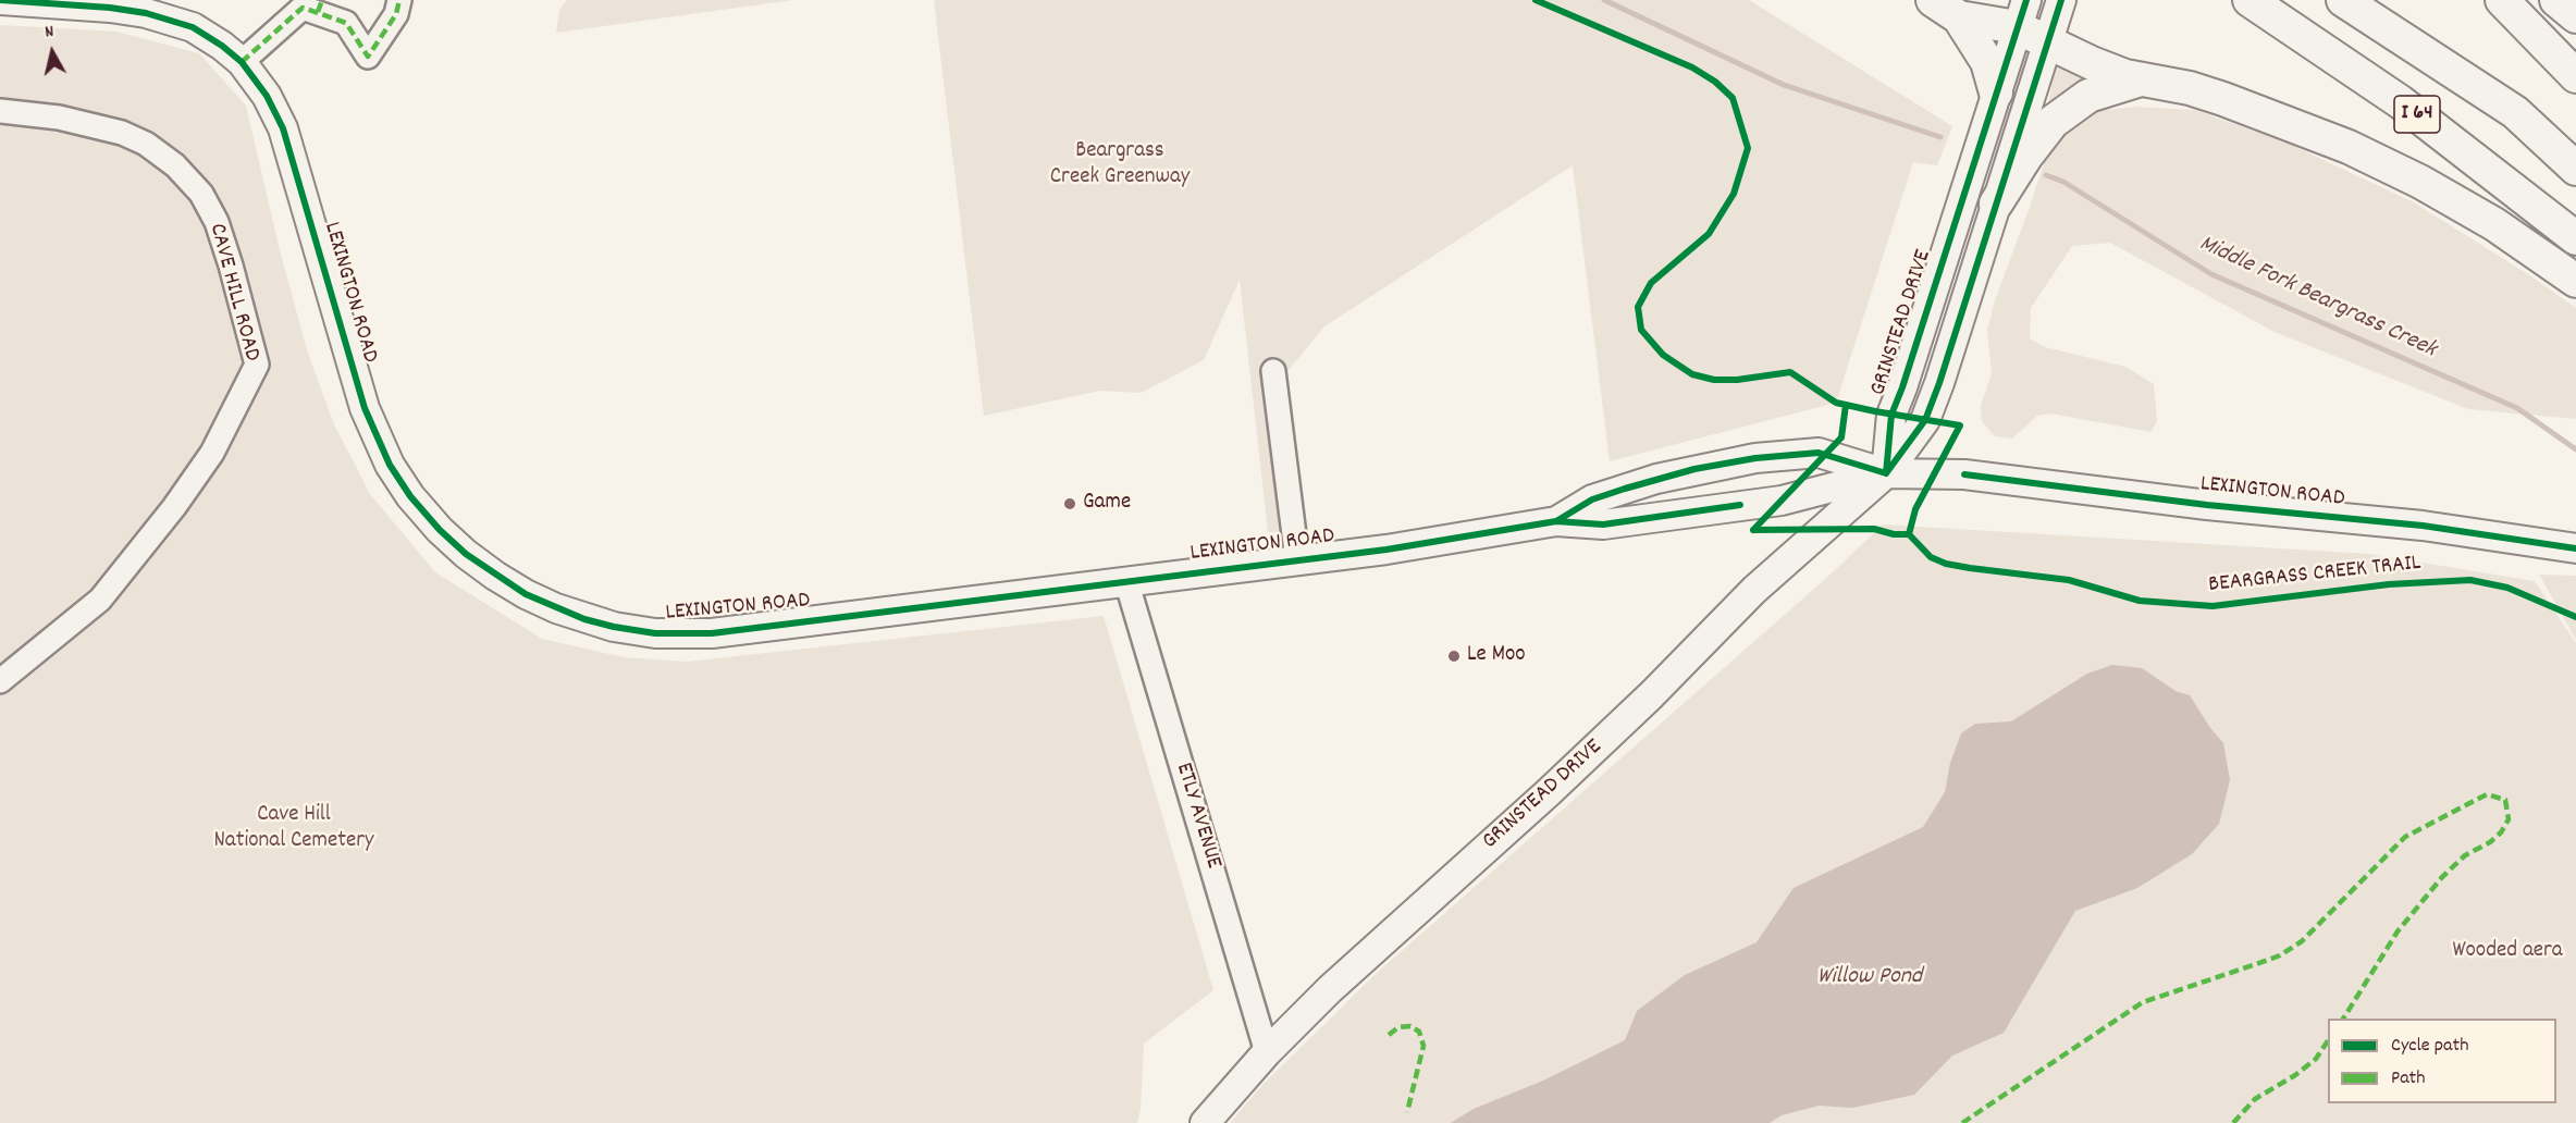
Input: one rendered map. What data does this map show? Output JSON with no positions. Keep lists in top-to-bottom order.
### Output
{
  "streets": {
    "highway": ["I 64"],
    "main road": ["LEXINGTON ROAD", "GRINSTEAD DRIVE"],
    "street": ["CAVE HILL ROAD", "ETLY AVENUE"],
    "cycle path": ["BEARGRASS CREEK TRAIL"]
  },
  "crossings": [
    ["LEXINGTON ROAD", "GRINSTEAD DRIVE"],
    ["LEXINGTON ROAD", "ETLY AVENUE"],
    ["GRINSTEAD DRIVE", "ETLY AVENUE"]
  ],
  "water": ["Middle Fork Beargrass Creek", "Willow Pond"],
  "parks": ["Beargrass Creek Greenway", "Cave Hill National Cemetery", "Wooded aera"],
  "places": ["Game", "Le Moo"],
  "legend": ["Cycle path", "Path"],
  "north": "top"
}
